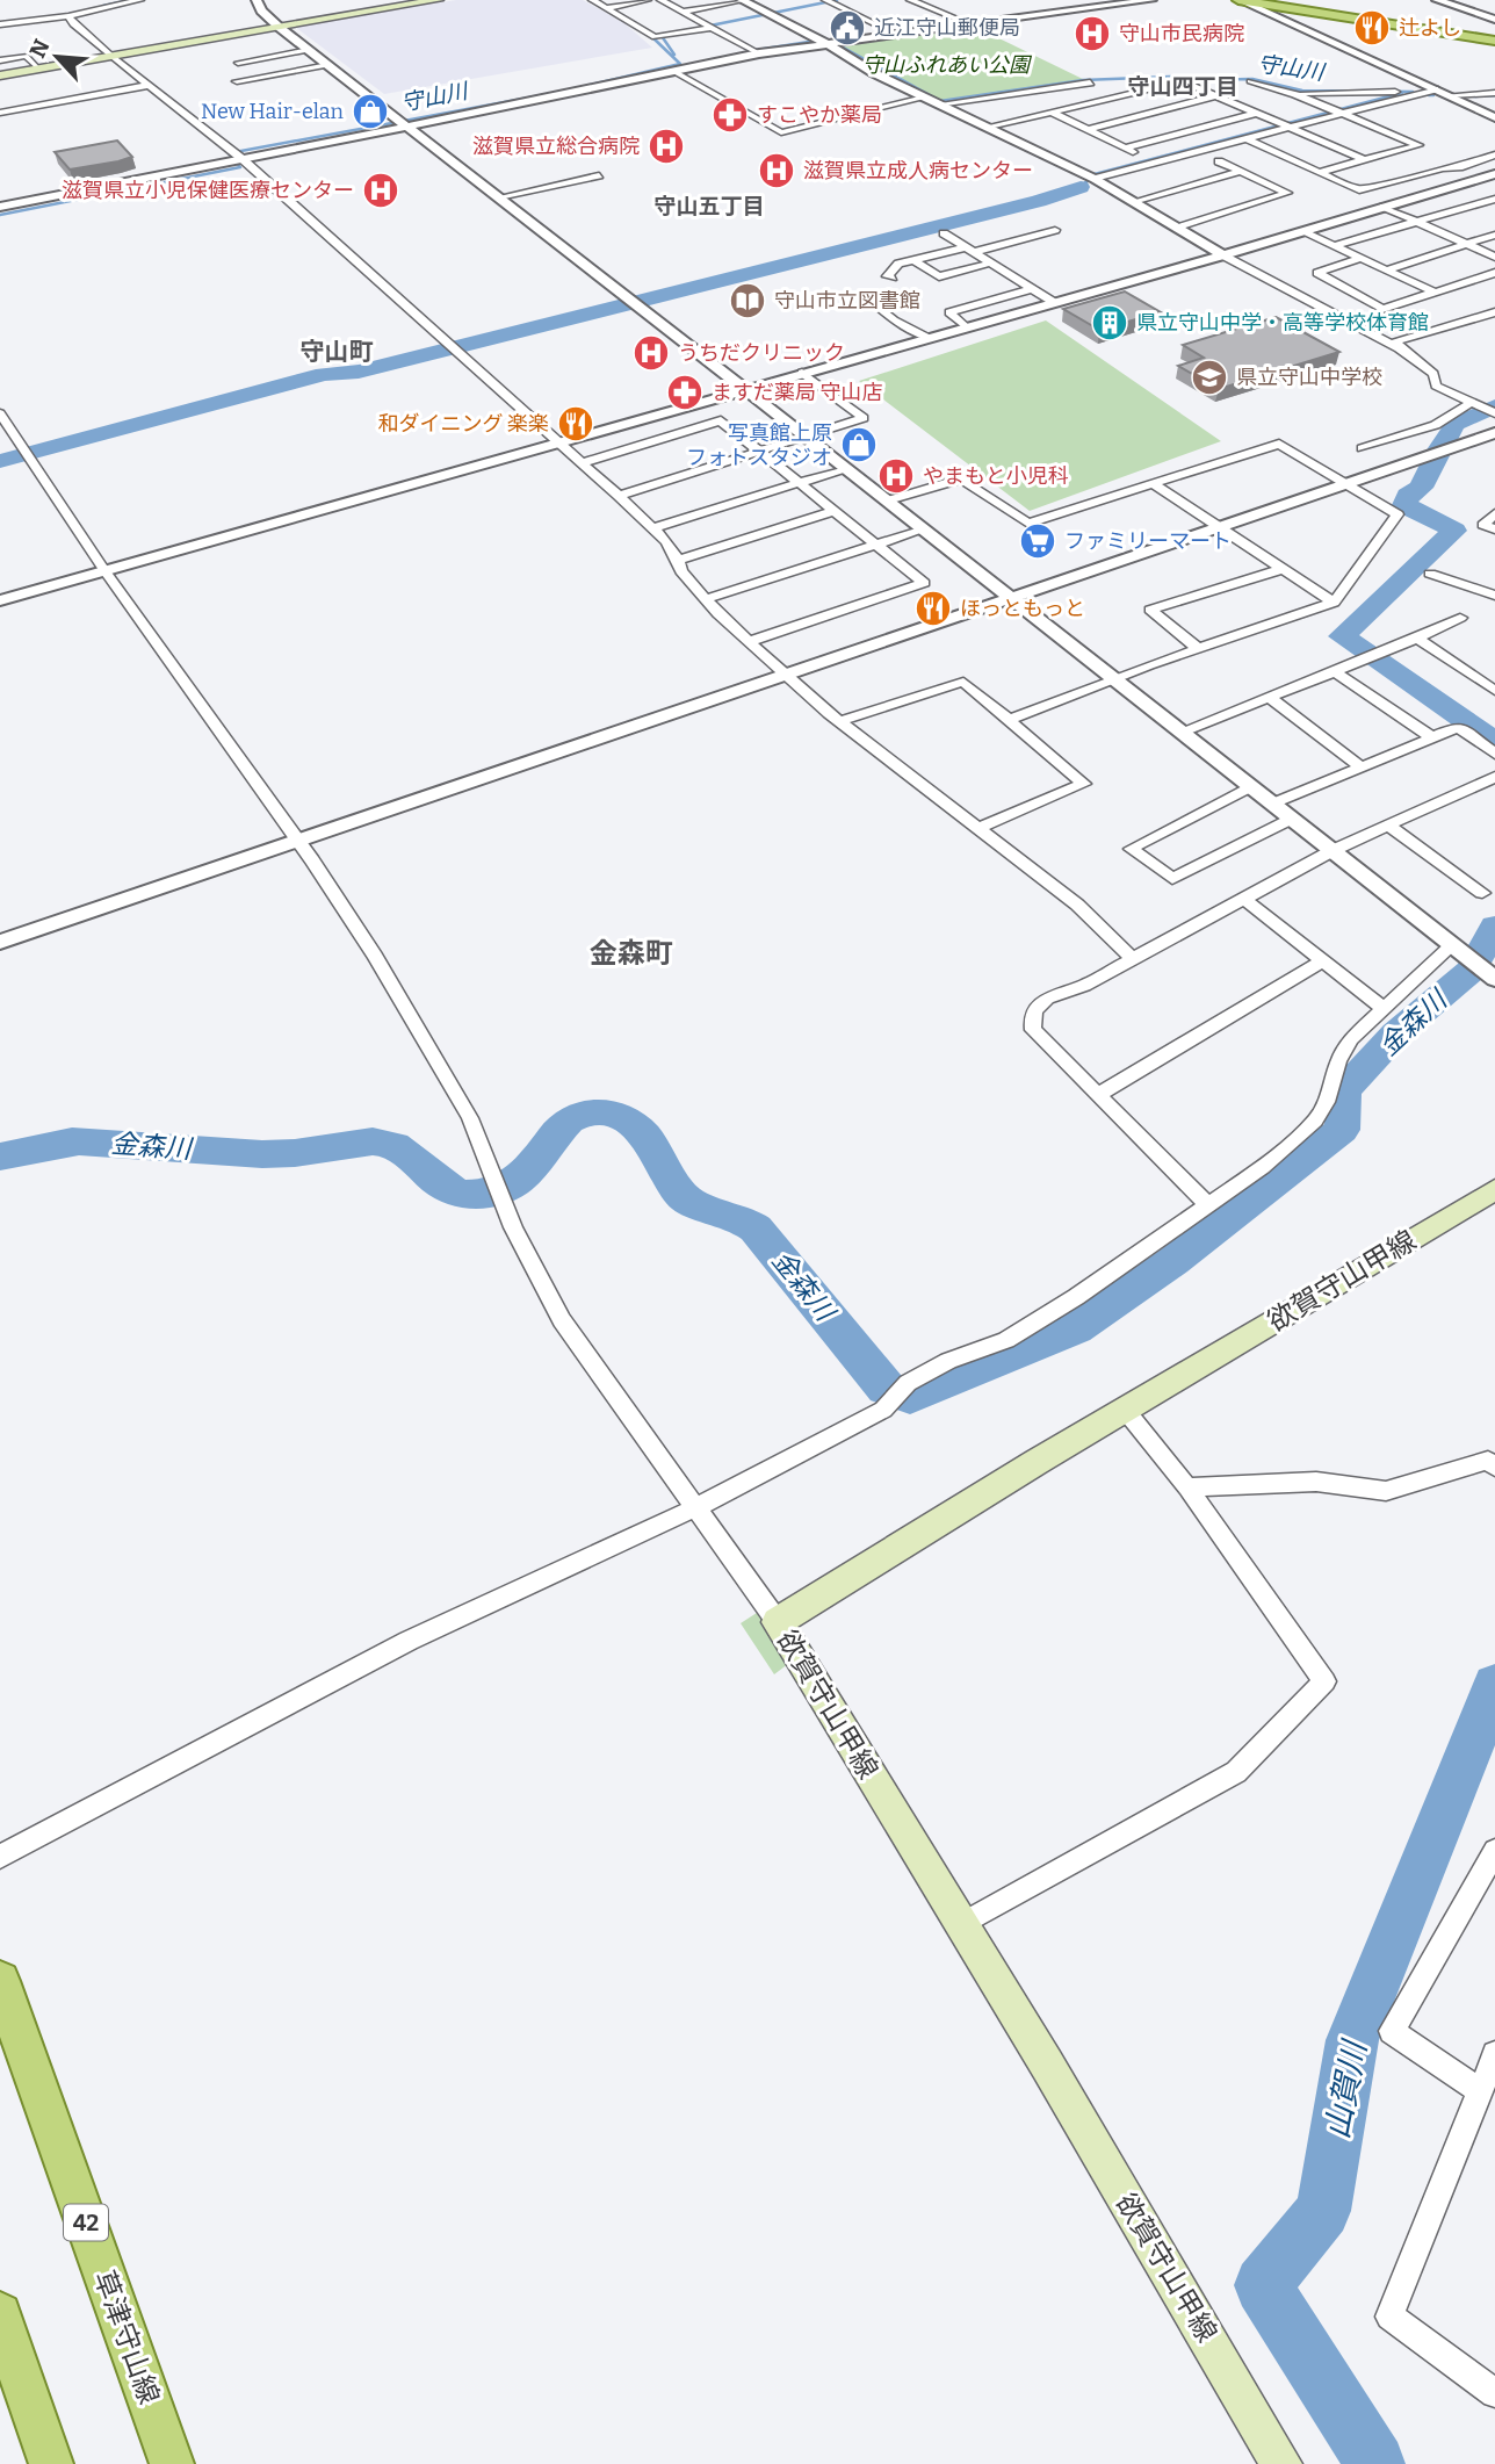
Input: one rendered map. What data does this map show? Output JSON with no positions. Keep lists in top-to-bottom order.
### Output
{
  "streets": {
    "main road": ["欲賀守山甲線", "42", "草津守山線"]
  },
  "districts": [
    "守山四丁目",
    "守山五丁目",
    "守山町",
    "金森町"
  ],
  "water": ["守山川", "金森川", "山賀川"],
  "parks": ["守山ふれあい公園"],
  "places": {
    "public building": ["近江守山郵便局"],
    "restaurant": ["辻よし", "和ダイニング 楽楽", "ほっともっと"],
    "hospital": [
      "守山市民病院",
      "滋賀県立総合病院",
      "滋賀県立成人病センター",
      "滋賀県立小児保健医療センター",
      "うちだクリニック",
      "やまもと小児科"
    ],
    "shop": ["New Hair-elan", "写真館上原 フォトスタジオ"],
    "pharmacy": ["すこやか薬局", "ますだ薬局 守山店"],
    "library": ["守山市立図書館"],
    "building": ["県立守山中学・高等学校体育館"],
    "school or university": ["県立守山中学校"],
    "supermarket": ["ファミリーマート"]
  },
  "north": "top left"
}
